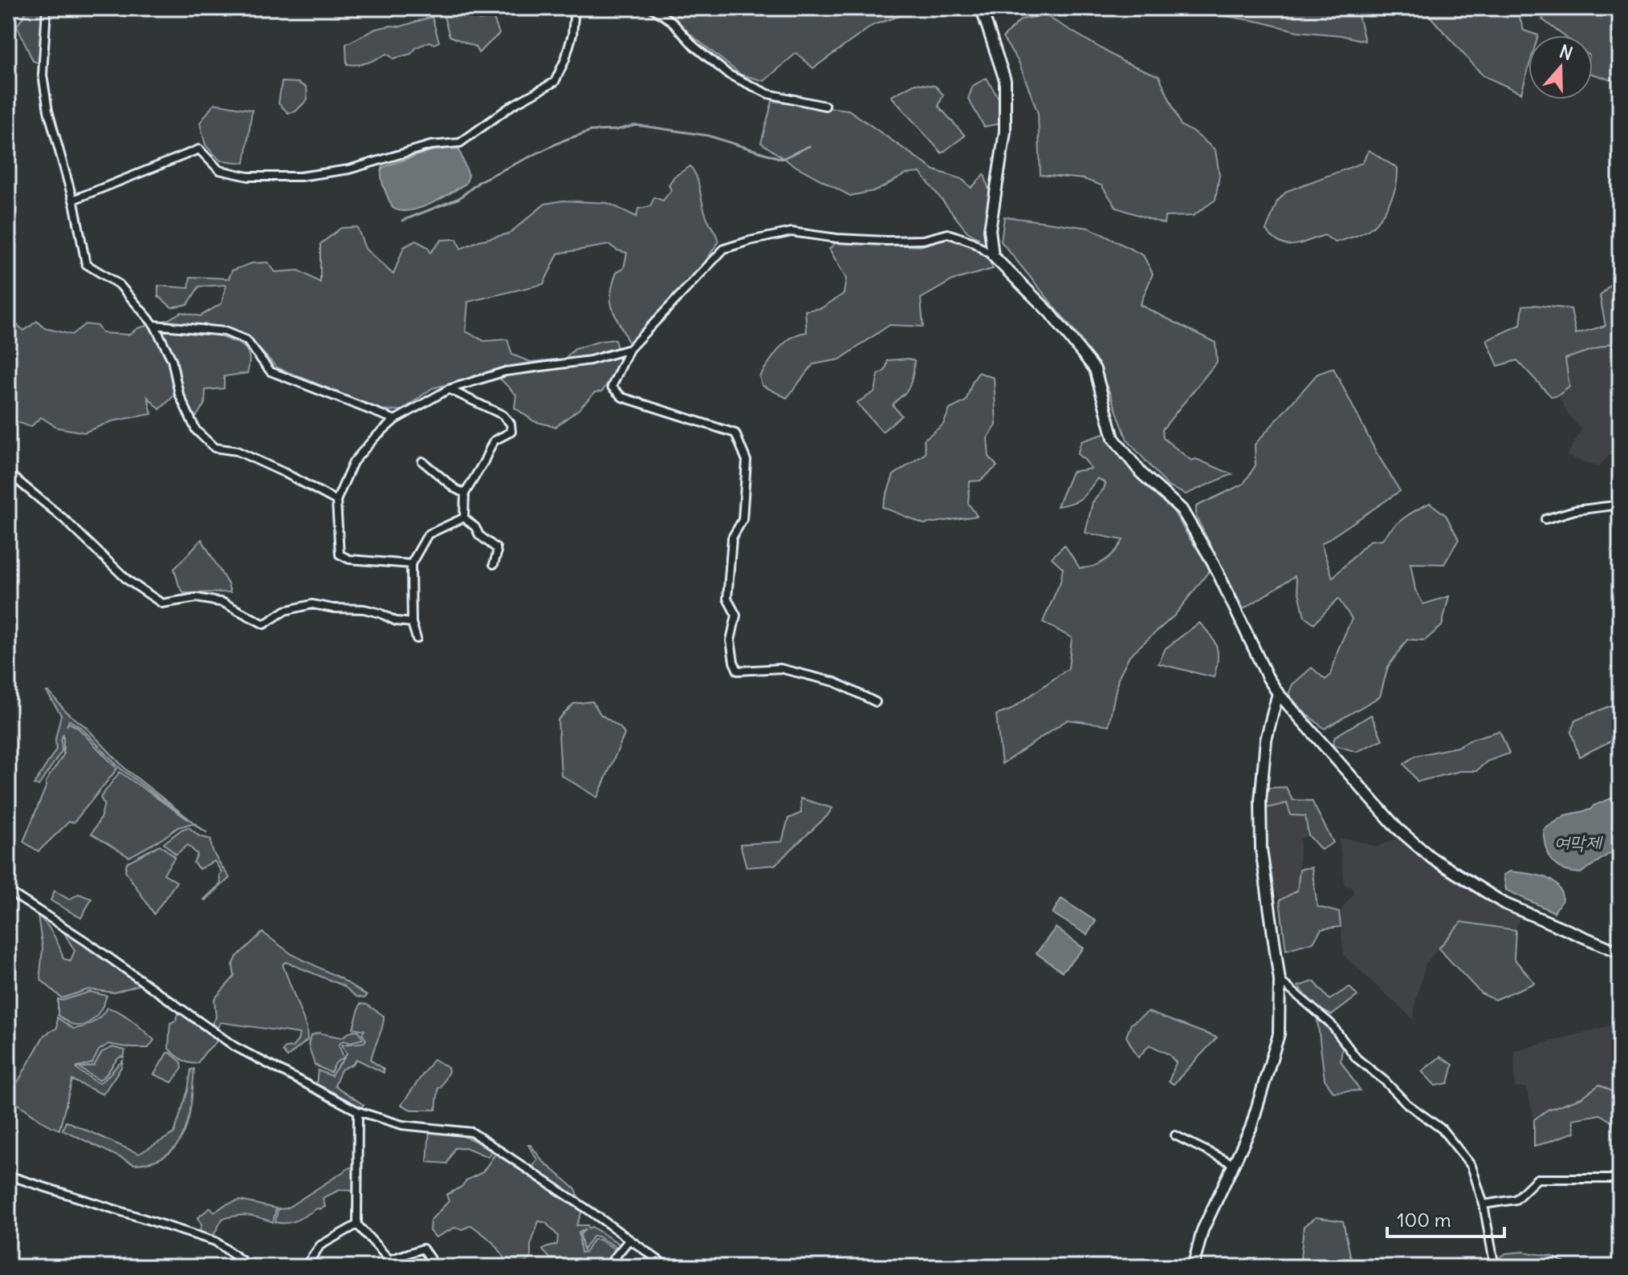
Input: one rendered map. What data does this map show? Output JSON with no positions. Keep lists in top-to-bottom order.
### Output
{
  "water": ["여막제"],
  "scale_bar": "100 m",
  "north": "top"
}
